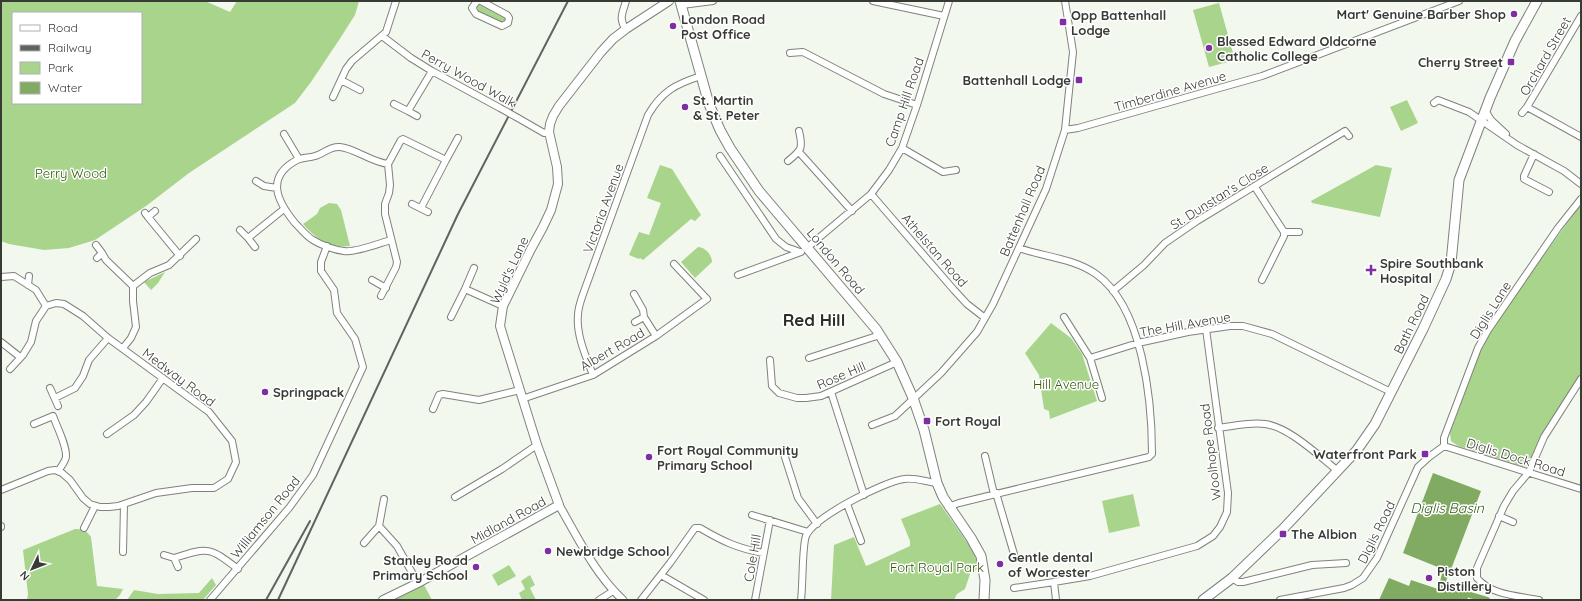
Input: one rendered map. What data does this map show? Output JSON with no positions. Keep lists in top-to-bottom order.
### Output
{
  "streets": {
    "main road": [
      "London Road",
      "Wyld's Lane",
      "Bath Road",
      "Midland Road"
    ],
    "street": [
      "Orchard Street",
      "Perry Wood Walk",
      "Timberdine Avenue",
      "Camp Hill Road",
      "St. Dunstan's Close",
      "Victoria Avenue",
      "Battenhall Road",
      "Athelstan Road",
      "Diglis Lane",
      "The Hill Avenue",
      "Albert Road",
      "Rose Hill",
      "Medway Road",
      "Woolhope Road",
      "Diglis Dock Road",
      "Williamson Road",
      "Diglis Road",
      "Cole Hill"
    ]
  },
  "crossings": [
    ["Perry Wood Walk", "Wyld's Lane"],
    ["Timberdine Avenue", "Battenhall Road"],
    ["Camp Hill Road", "Athelstan Road"],
    ["Camp Hill Road", "London Road"],
    ["Victoria Avenue", "London Road"],
    ["Victoria Avenue", "Albert Road"],
    ["Battenhall Road", "Athelstan Road"],
    ["Battenhall Road", "London Road"],
    ["London Road", "Rose Hill"],
    ["Wyld's Lane", "Albert Road"],
    ["Wyld's Lane", "Midland Road"],
    ["Diglis Lane", "Diglis Dock Road"],
    ["Diglis Lane", "Diglis Road"],
    ["The Hill Avenue", "Bath Road"],
    ["The Hill Avenue", "Woolhope Road"],
    ["Diglis Dock Road", "Diglis Road"]
  ],
  "districts": ["Red Hill"],
  "water": ["Diglis Basin"],
  "parks": ["Perry Wood", "Hill Avenue", "Fort Royal Park"],
  "places": {
    "other": [
      "Mart' Genuine Barber Shop",
      "London Road Post Office",
      "Blessed Edward Oldcorne Catholic College",
      "St. Martin & St. Peter",
      "Springpack",
      "Fort Royal Community Primary School",
      "Newbridge School",
      "Gentle dental of Worcester",
      "Stanley Road Primary School",
      "Piston Distillery"
    ],
    "transit": [
      "Opp Battenhall Lodge",
      "Cherry Street",
      "Battenhall Lodge",
      "Fort Royal",
      "Waterfront Park",
      "The Albion"
    ],
    "health": ["Spire Southbank Hospital"]
  },
  "legend": [
    "Road",
    "Railway",
    "Park",
    "Water"
  ],
  "north": "bottom left"
}
